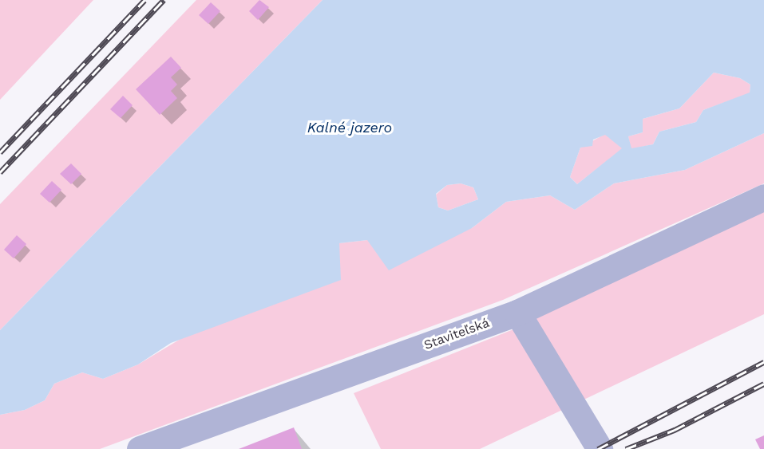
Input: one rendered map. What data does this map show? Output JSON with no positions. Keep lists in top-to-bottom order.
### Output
{
  "streets": {
    "street": ["Staviteľská"]
  },
  "water": ["Kalné jazero"]
}
